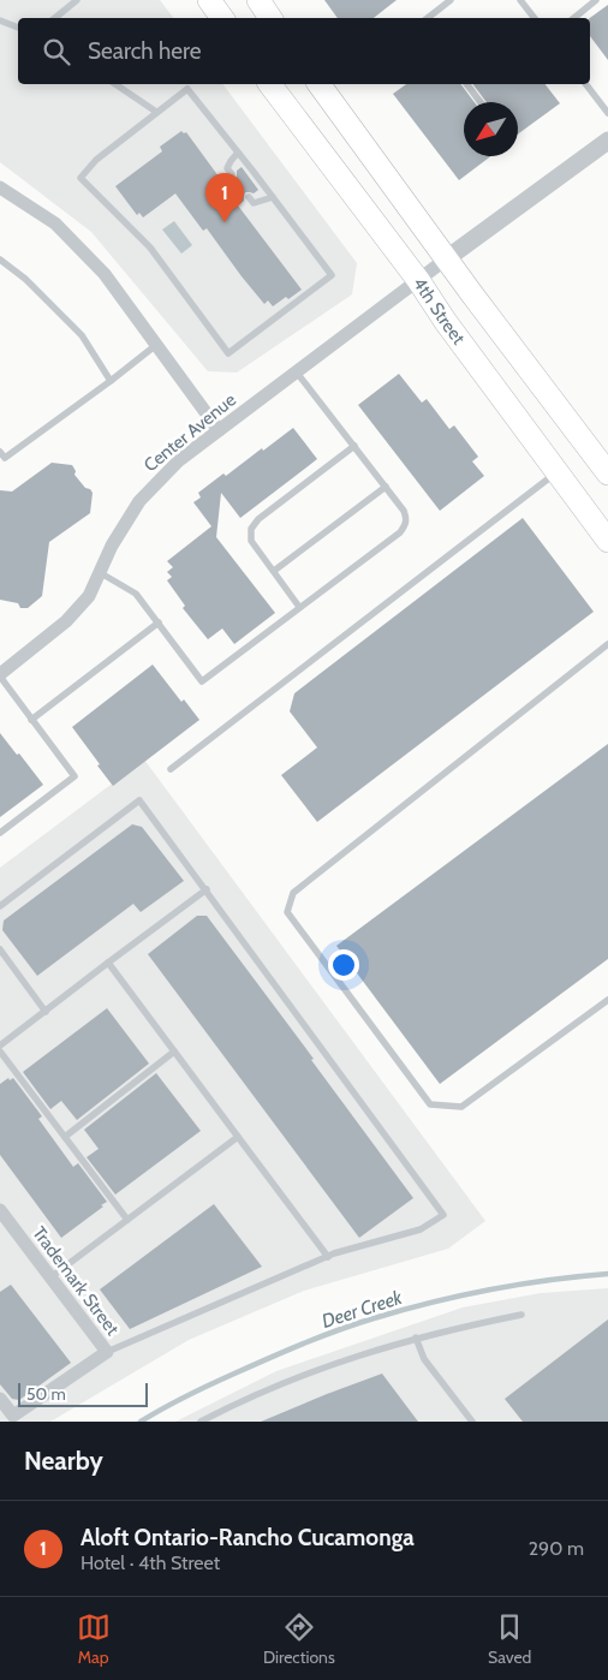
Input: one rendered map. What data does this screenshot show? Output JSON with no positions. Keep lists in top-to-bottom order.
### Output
{
  "streets": {
    "main road": ["4th Street"],
    "street": ["Center Avenue", "Trademark Street"]
  },
  "crossings": [
    ["4th Street", "Center Avenue"]
  ],
  "water": ["Deer Creek"],
  "scale_bar": "50 m",
  "north": "bottom left",
  "page": {
    "search": "Search here",
    "pins": "1",
    "scale": "50 m",
    "heading": "Nearby",
    "list": [
      {
        "mark": "1",
        "name": "Aloft Ontario-Rancho Cucamonga",
        "note": "Hotel · 4th Street",
        "value": "290 m"
      }
    ],
    "nav": ["Map", "Directions", "Saved"]
  }
}
